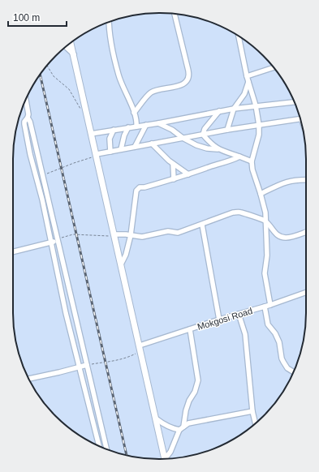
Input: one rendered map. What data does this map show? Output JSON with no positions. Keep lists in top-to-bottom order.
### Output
{
  "streets": {
    "street": ["Mokgosi Road"]
  },
  "scale_bar": "100 m"
}
